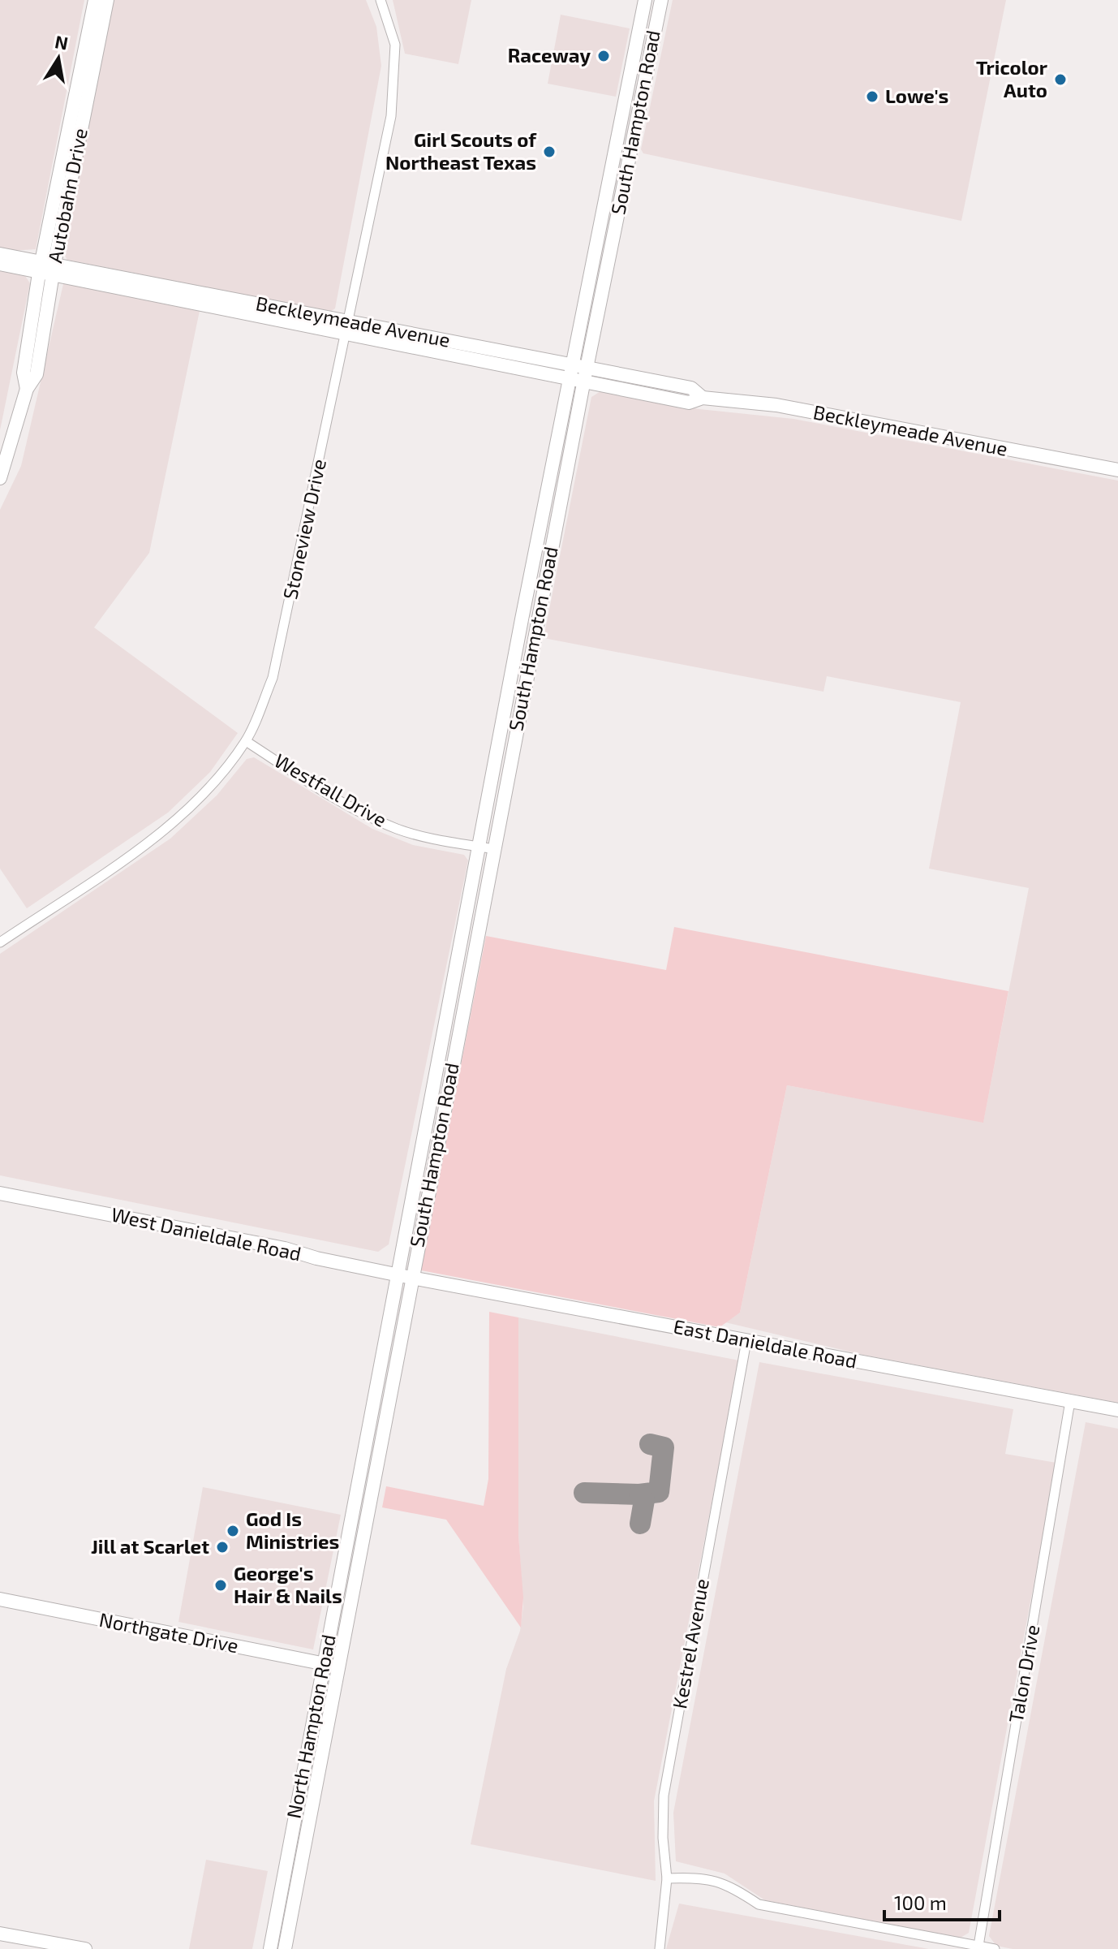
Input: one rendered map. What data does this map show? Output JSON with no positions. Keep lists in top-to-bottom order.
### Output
{
  "streets": {
    "main road": [
      "South Hampton Road",
      "Autobahn Drive",
      "Beckleymeade Avenue",
      "West Danieldale Road",
      "East Danieldale Road",
      "Northgate Drive",
      "North Hampton Road"
    ],
    "street": [
      "Stoneview Drive",
      "Westfall Drive",
      "Kestrel Avenue",
      "Talon Drive"
    ]
  },
  "crossings": [
    ["South Hampton Road", "Beckleymeade Avenue"],
    ["South Hampton Road", "Westfall Drive"],
    ["South Hampton Road", "West Danieldale Road"],
    ["South Hampton Road", "East Danieldale Road"],
    ["South Hampton Road", "North Hampton Road"],
    ["Autobahn Drive", "Beckleymeade Avenue"],
    ["Beckleymeade Avenue", "Stoneview Drive"],
    ["Stoneview Drive", "Westfall Drive"],
    ["West Danieldale Road", "East Danieldale Road"],
    ["West Danieldale Road", "North Hampton Road"],
    ["East Danieldale Road", "Kestrel Avenue"],
    ["East Danieldale Road", "Talon Drive"],
    ["East Danieldale Road", "North Hampton Road"],
    ["Northgate Drive", "North Hampton Road"]
  ],
  "places": [
    "Raceway",
    "Tricolor Auto",
    "Lowe's",
    "Girl Scouts of Northeast Texas",
    "God Is Ministries",
    "Jill at Scarlet",
    "George's Hair & Nails"
  ],
  "scale_bar": "100 m",
  "north": "top"
}
